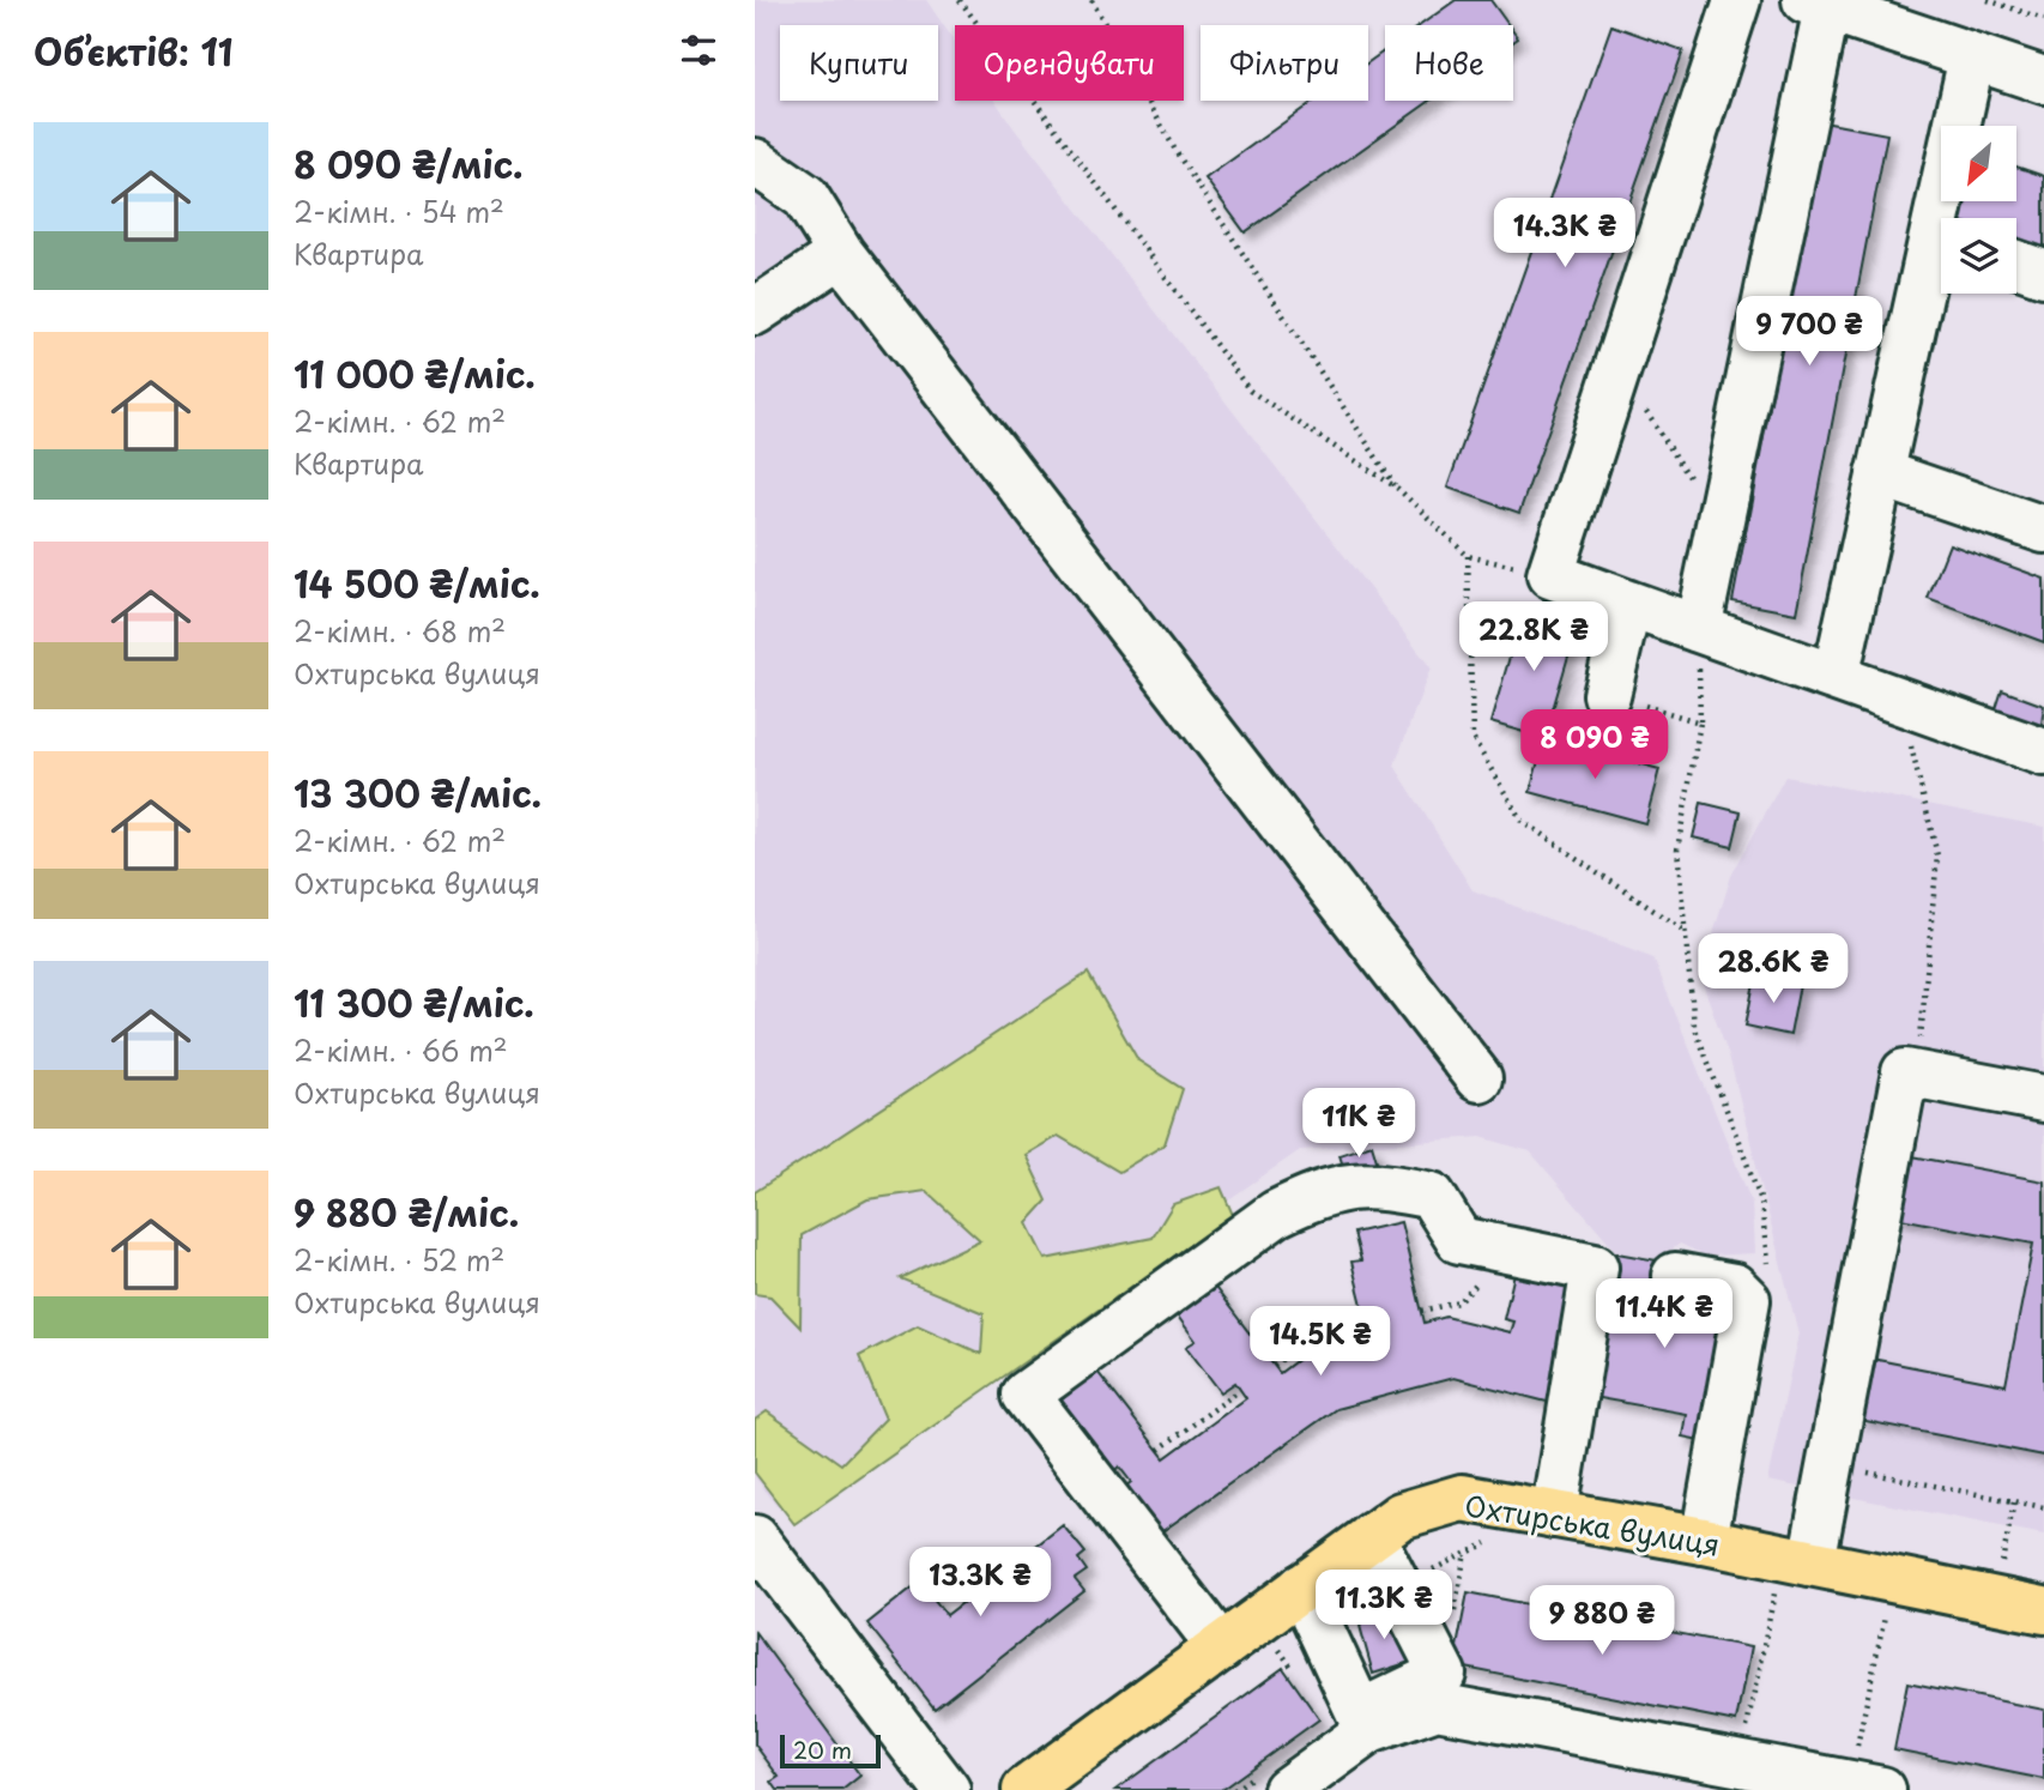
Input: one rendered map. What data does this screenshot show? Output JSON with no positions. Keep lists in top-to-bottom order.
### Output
{
  "streets": {
    "main road": ["Охтирська вулиця"]
  },
  "scale_bar": "20 m",
  "north": "bottom left",
  "page": {
    "heading": "Об’єктів: 11",
    "chip": [
      "Купити",
      "Орендувати",
      "Фільтри",
      "Нове"
    ],
    "list": [
      {
        "name": "8 090 ₴/міс.",
        "note": "2-кімн. · 54 m² · Квартира"
      },
      {
        "name": "11 000 ₴/міс.",
        "note": "2-кімн. · 62 m² · Квартира"
      },
      {
        "name": "14 500 ₴/міс.",
        "note": "2-кімн. · 68 m² · Охтирська вулиця"
      },
      {
        "name": "13 300 ₴/міс.",
        "note": "2-кімн. · 62 m² · Охтирська вулиця"
      },
      {
        "name": "11 300 ₴/міс.",
        "note": "2-кімн. · 66 m² · Охтирська вулиця"
      },
      {
        "name": "9 880 ₴/міс.",
        "note": "2-кімн. · 52 m² · Охтирська вулиця"
      }
    ],
    "price": [
      "14.3K ₴",
      "9 700 ₴",
      "22.8K ₴",
      "8 090 ₴",
      "28.6K ₴",
      "11K ₴",
      "11.4K ₴",
      "14.5K ₴",
      "13.3K ₴",
      "11.3K ₴",
      "9 880 ₴"
    ],
    "scale": "20 m"
  }
}
